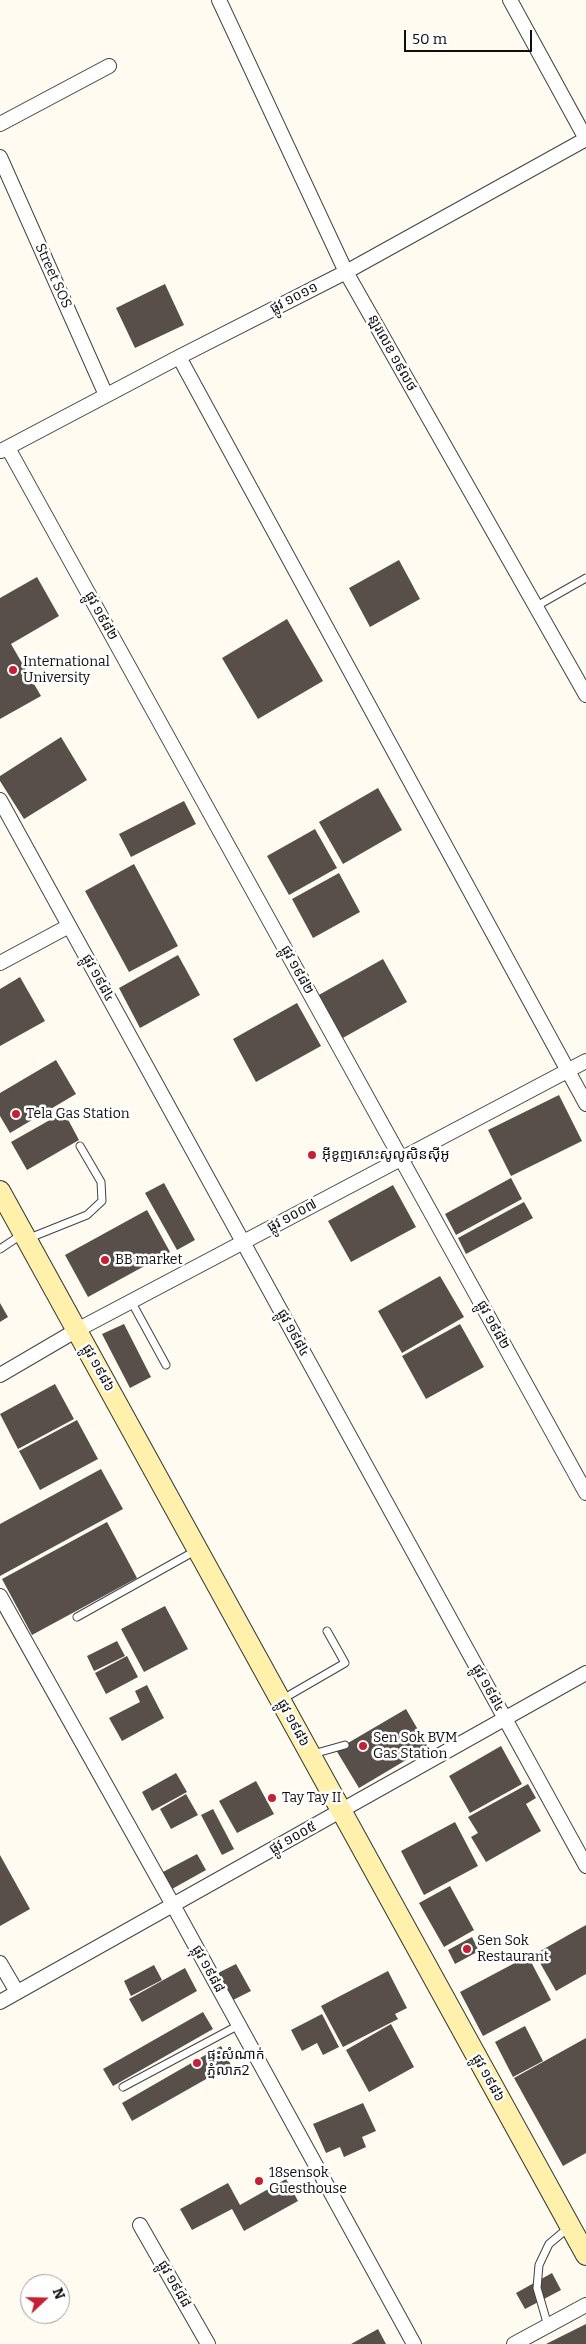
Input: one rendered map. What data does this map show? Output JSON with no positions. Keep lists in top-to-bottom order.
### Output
{
  "streets": {
    "main road": ["ផ្លូវ ១៩៨៦"],
    "street": [
      "Street SOS",
      "ផ្លូវ ១០១១",
      "ន្ឡរលេខ ១៩លថ",
      "ផ្លូវ ១៩៨២",
      "ផ្លូវ ១៩៨៤",
      "ផ្លូវ ១០០៧",
      "ផ្លូវ ១០០៥",
      "ផ្លុវ ១៩៨៨",
      "ផ្លូវ ១៩៨៨"
    ]
  },
  "crossings": [
    ["Street SOS", "ផ្លូវ ១០១១"],
    ["ផ្លូវ ១០១១", "ន្ឡរលេខ ១៩លថ"],
    ["ផ្លូវ ១០១១", "ផ្លូវ ១៩៨២"],
    ["ផ្លូវ ១៩៨២", "ផ្លូវ ១០០៧"],
    ["ផ្លូវ ១៩៨៤", "ផ្លូវ ១០០៧"],
    ["ផ្លូវ ១៩៨៤", "ផ្លូវ ១០០៥"],
    ["ផ្លូវ ១០០៧", "ផ្លូវ ១៩៨៦"],
    ["ផ្លូវ ១៩៨៦", "ផ្លូវ ១០០៥"],
    ["ផ្លូវ ១០០៥", "ផ្លុវ ១៩៨៨"]
  ],
  "places": [
    "International University",
    "Tela Gas Station",
    "អ៊ីខូញសោះសូលូសិនស៊ីអូ",
    "BB market",
    "Sen Sok BVM Gas Station",
    "Tay Tay II",
    "Sen Sok Restaurant",
    "ផ្ទះសំណាក់ ភ្នំលាភ2",
    "18sensok Guesthouse"
  ],
  "scale_bar": "50 m",
  "north": "right"
}
